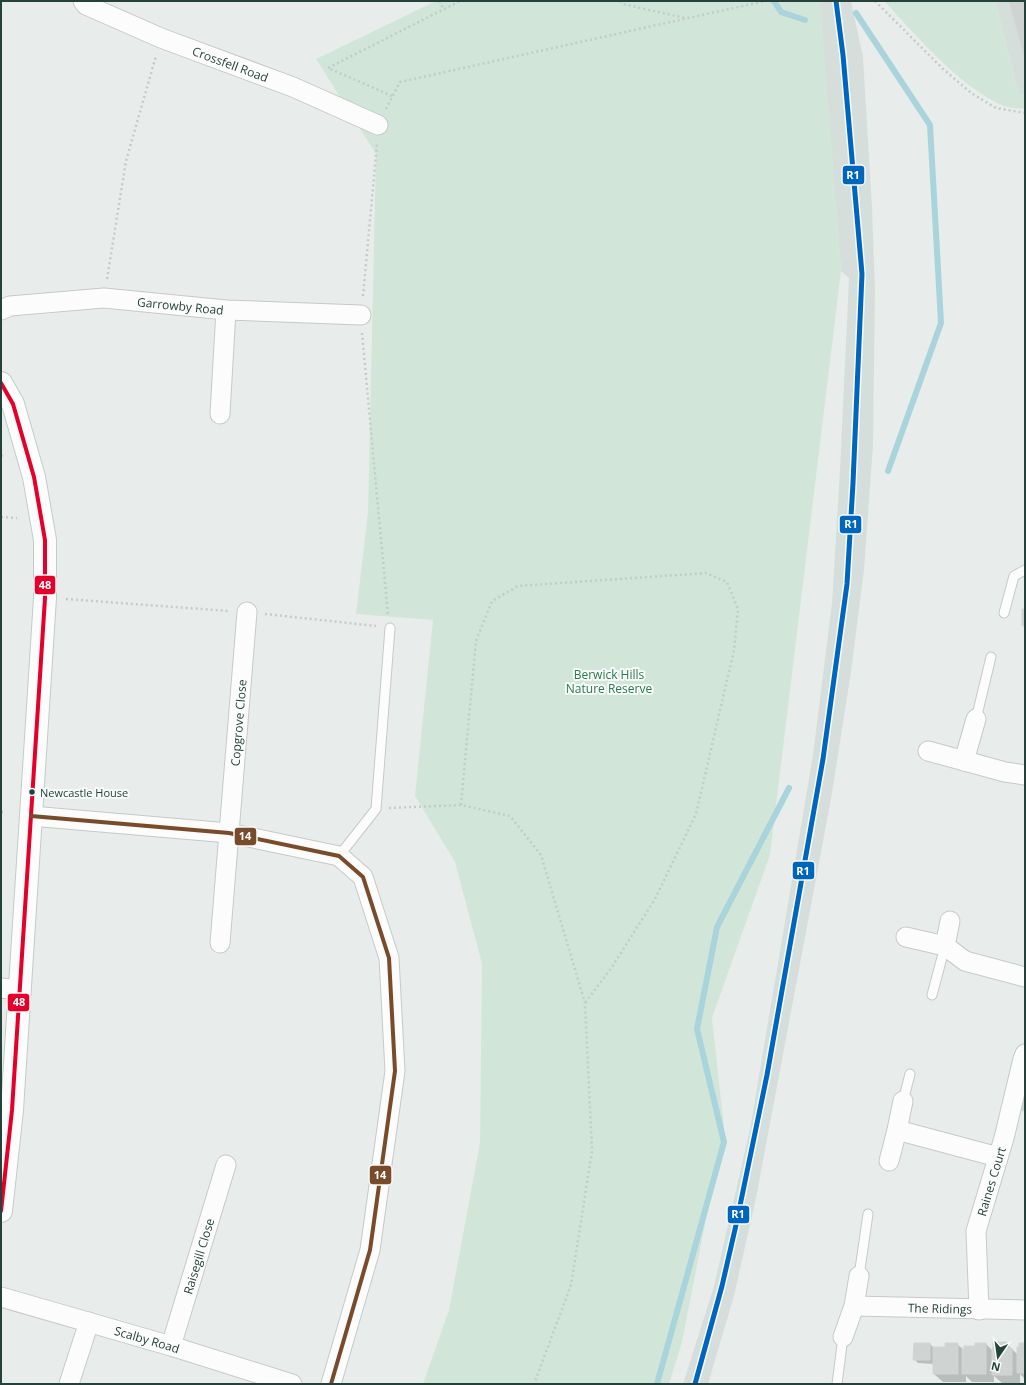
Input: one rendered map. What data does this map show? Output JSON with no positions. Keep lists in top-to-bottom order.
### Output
{
  "streets": {
    "street": [
      "Crossfell Road",
      "Garrowby Road",
      "Copgrove Close",
      "Raines Court",
      "Raisegill Close",
      "The Ridings",
      "Scalby Road"
    ]
  },
  "crossings": [
    ["Raines Court", "The Ridings"],
    ["Raisegill Close", "Scalby Road"]
  ],
  "parks": ["Berwick Hills Nature Reserve"],
  "places": ["Newcastle House"],
  "lines": ["transit line R1", "transit line 48", "transit line 14"],
  "north": "bottom"
}
